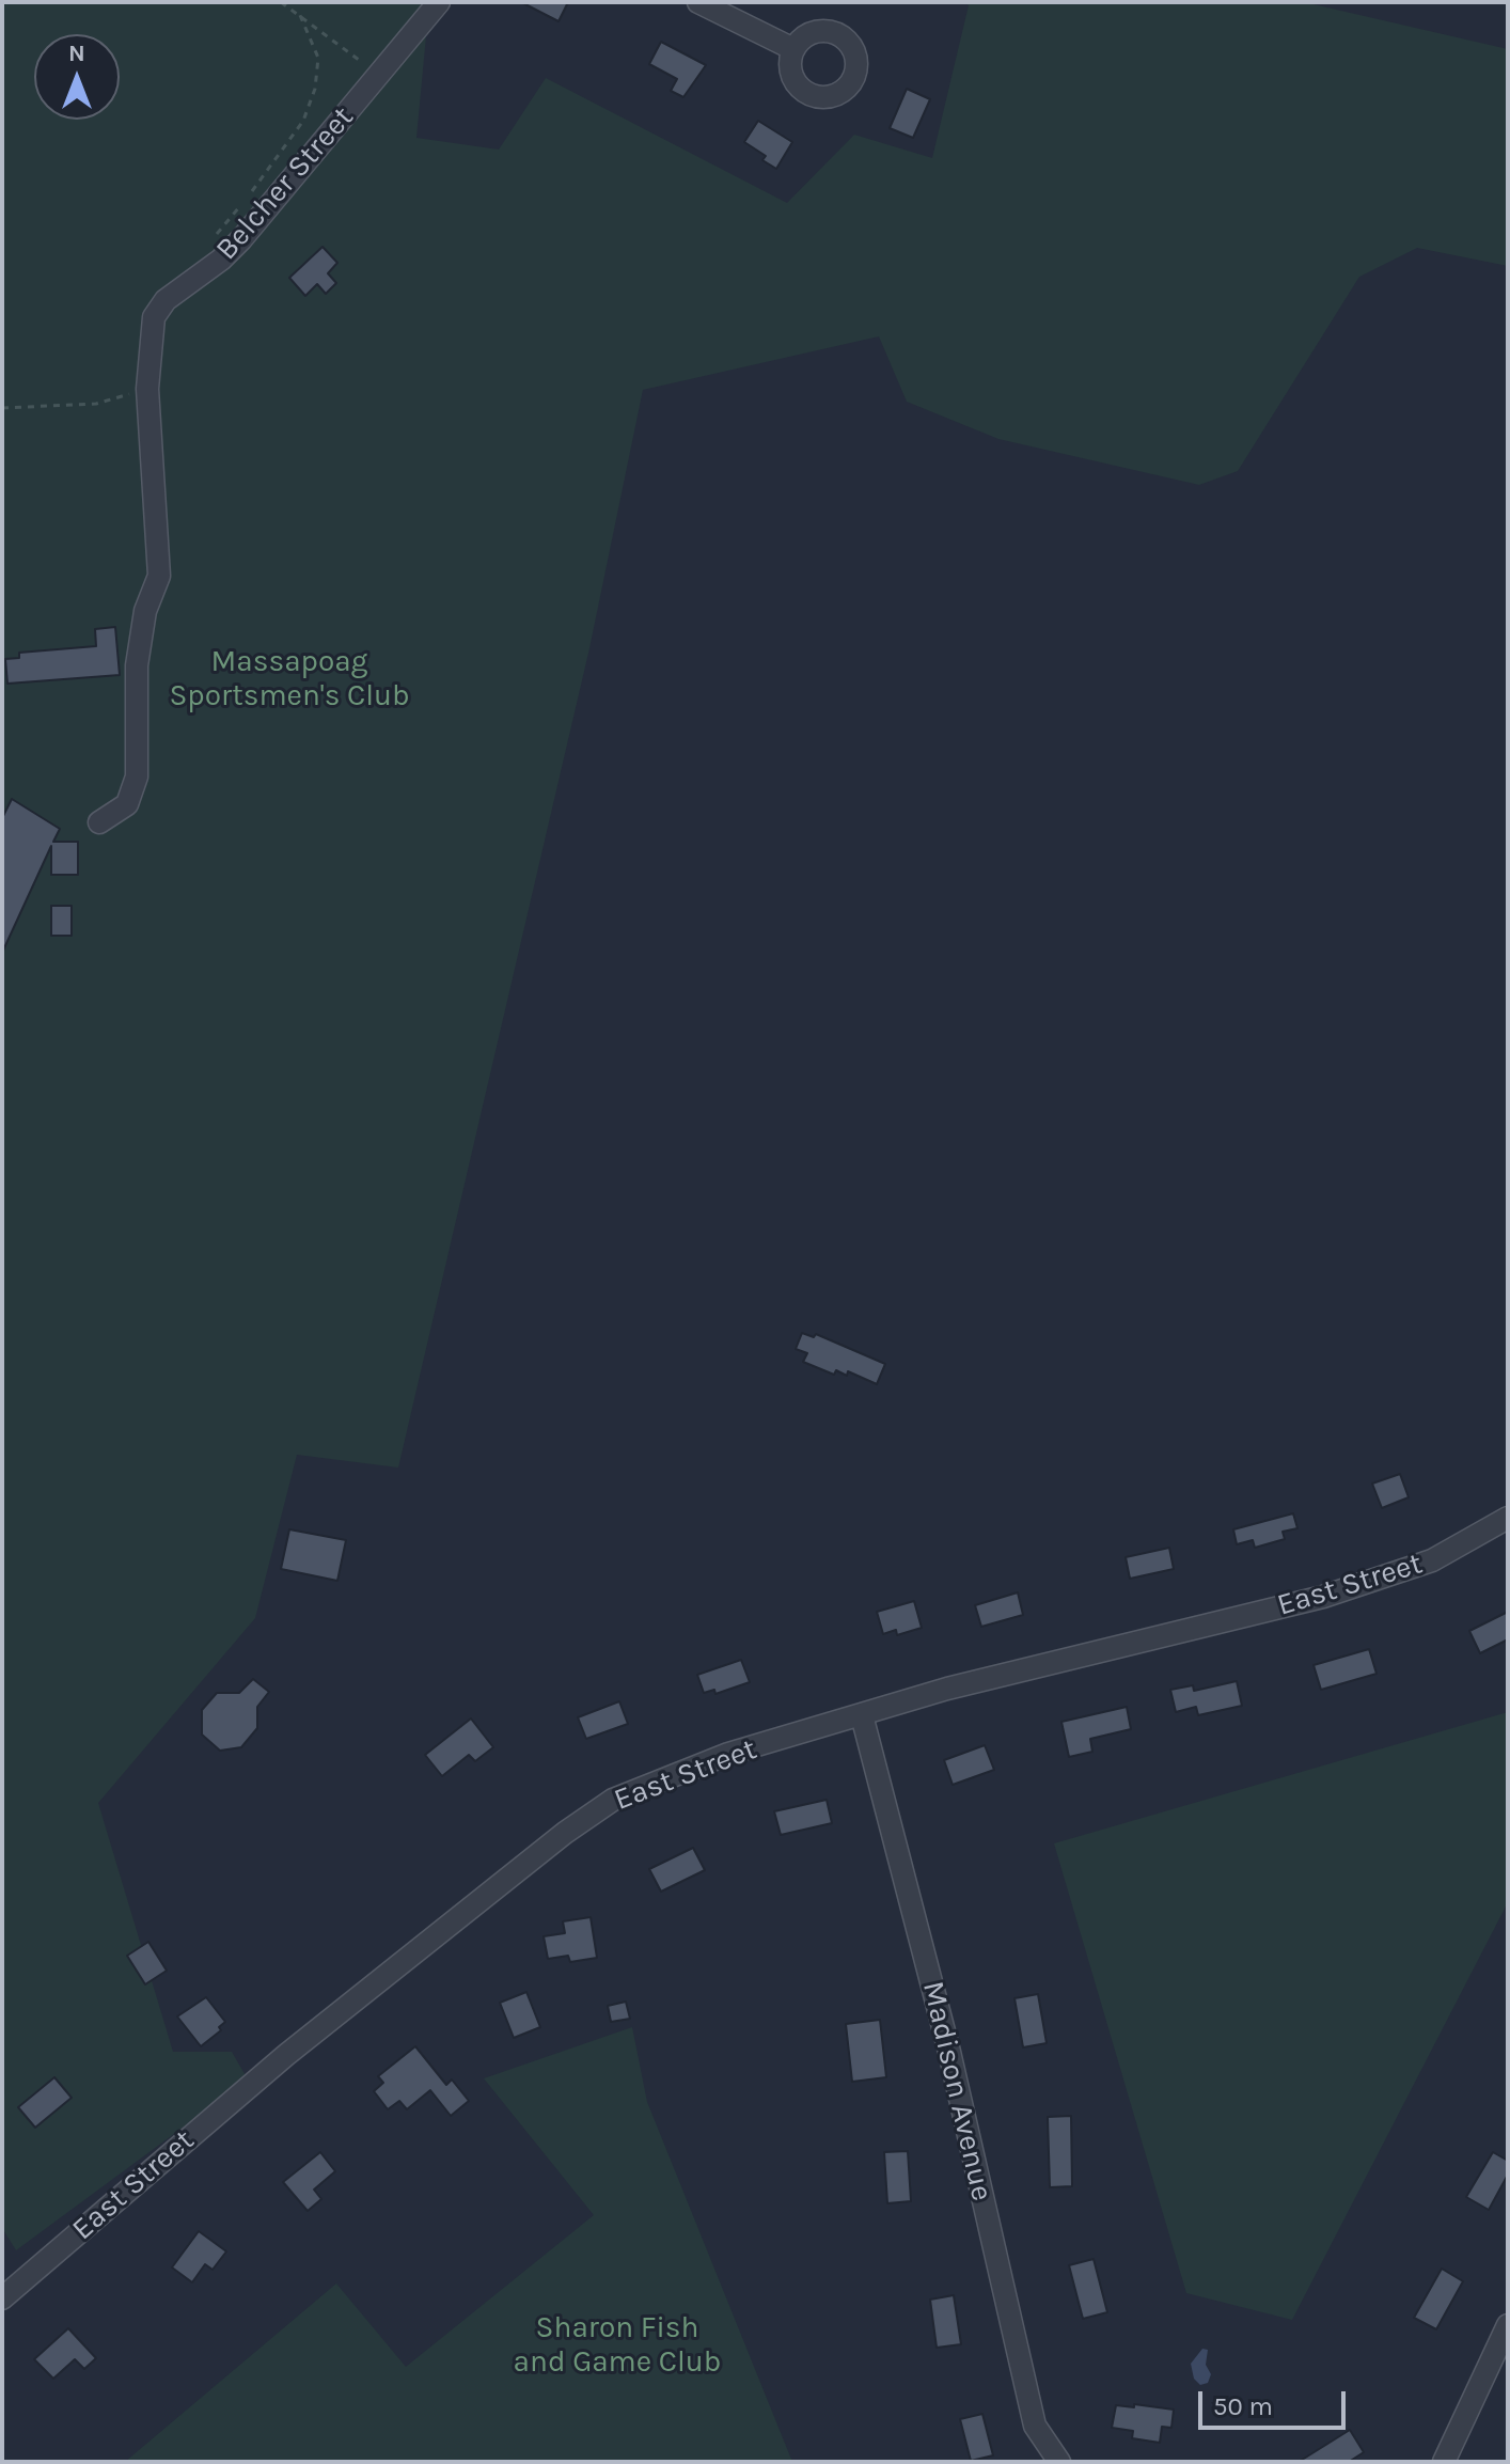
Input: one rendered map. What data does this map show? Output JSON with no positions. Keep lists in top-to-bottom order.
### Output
{
  "streets": {
    "street": ["Belcher Street", "East Street", "Madison Avenue"]
  },
  "crossings": [
    ["East Street", "Madison Avenue"]
  ],
  "parks": ["Massapoag Sportsmen's Club", "Sharon Fish and Game Club"],
  "scale_bar": "50 m",
  "north": "top"
}
